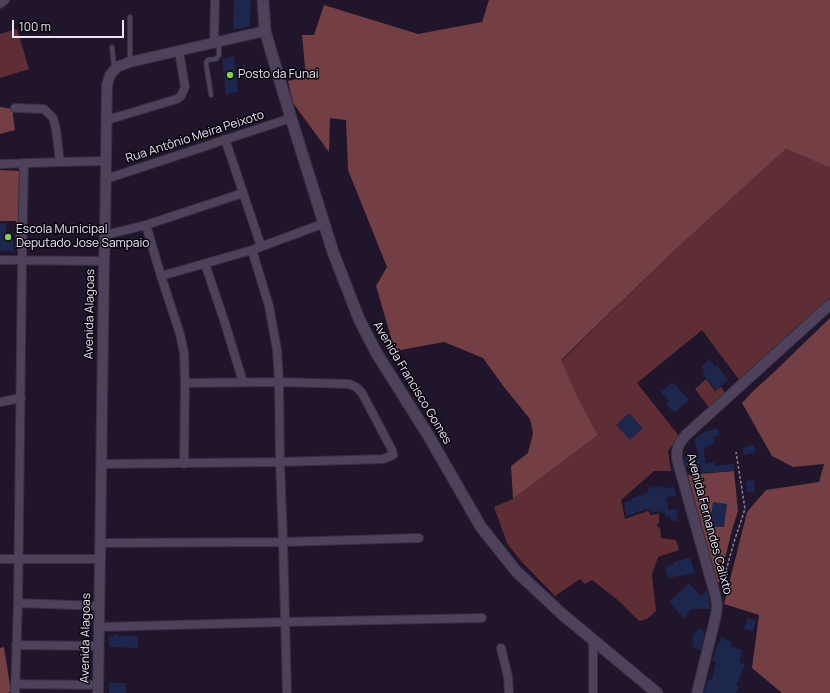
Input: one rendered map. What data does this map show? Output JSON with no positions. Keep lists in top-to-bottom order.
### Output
{
  "streets": {
    "main road": ["Avenida Francisco Gomes"],
    "street": ["Rua Antônio Meira Peixoto", "Avenida Alagoas", "Avenida Fernandes Calixto"]
  },
  "crossings": [
    ["Rua Antônio Meira Peixoto", "Avenida Alagoas"],
    ["Rua Antônio Meira Peixoto", "Avenida Francisco Gomes"]
  ],
  "places": ["Posto da Funai", "Escola Municipal Deputado Jose Sampaio"],
  "scale_bar": "100 m"
}
